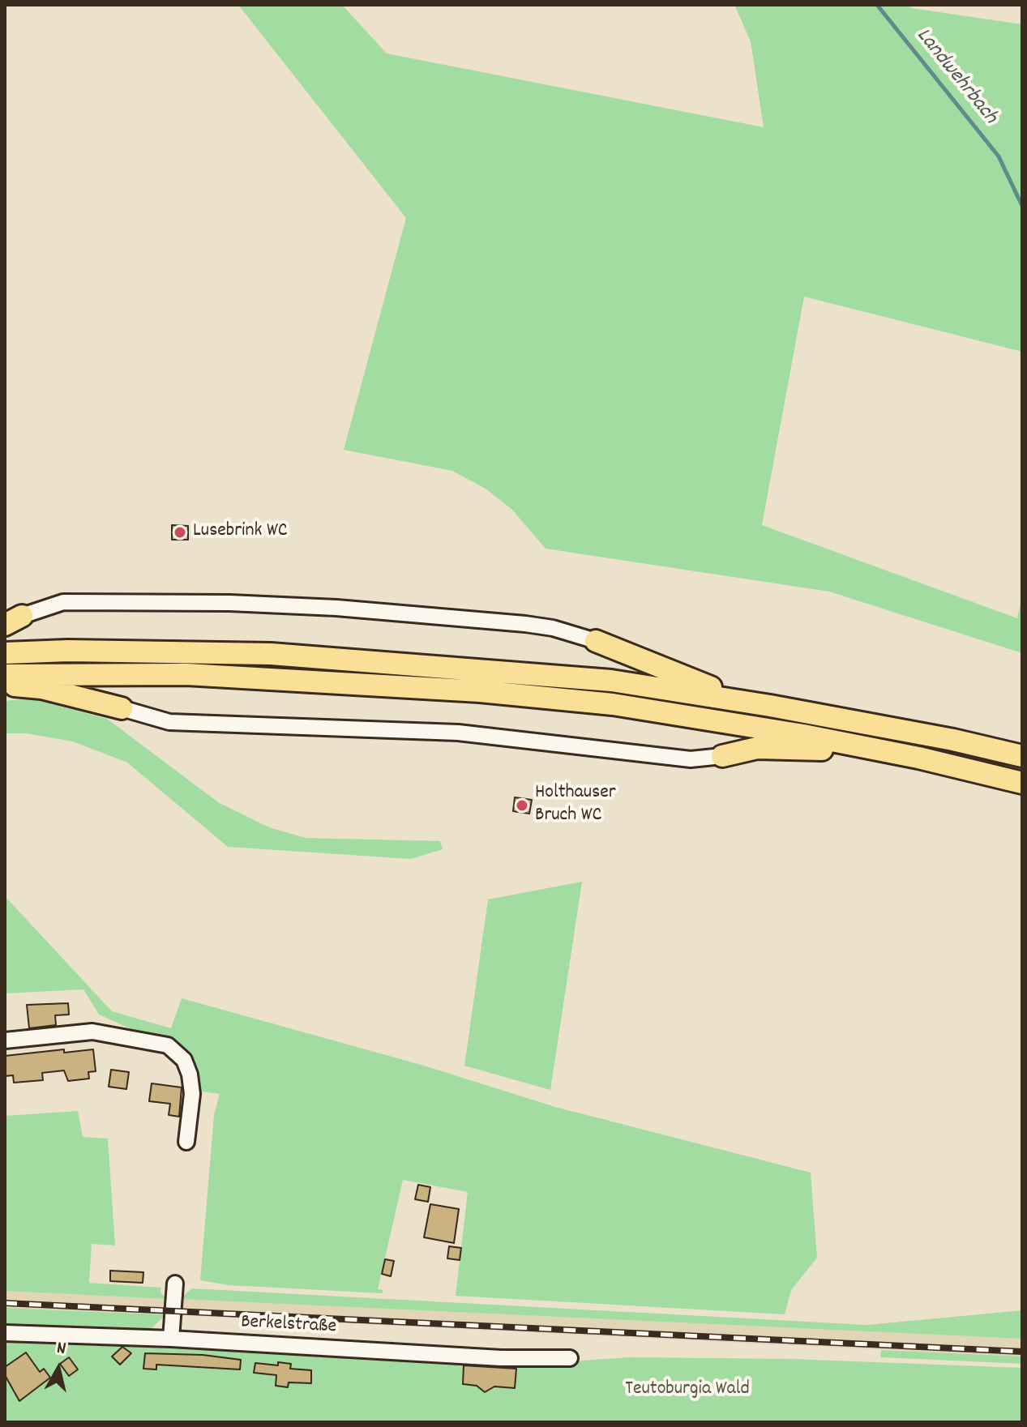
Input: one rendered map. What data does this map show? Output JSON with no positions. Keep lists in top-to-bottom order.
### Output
{
  "streets": {
    "street": ["Berkelstraße"]
  },
  "water": ["Landwehrbach"],
  "parks": ["Teutoburgia Wald"],
  "places": ["Lusebrink WC", "Holthauser Bruch WC"],
  "north": "top"
}
